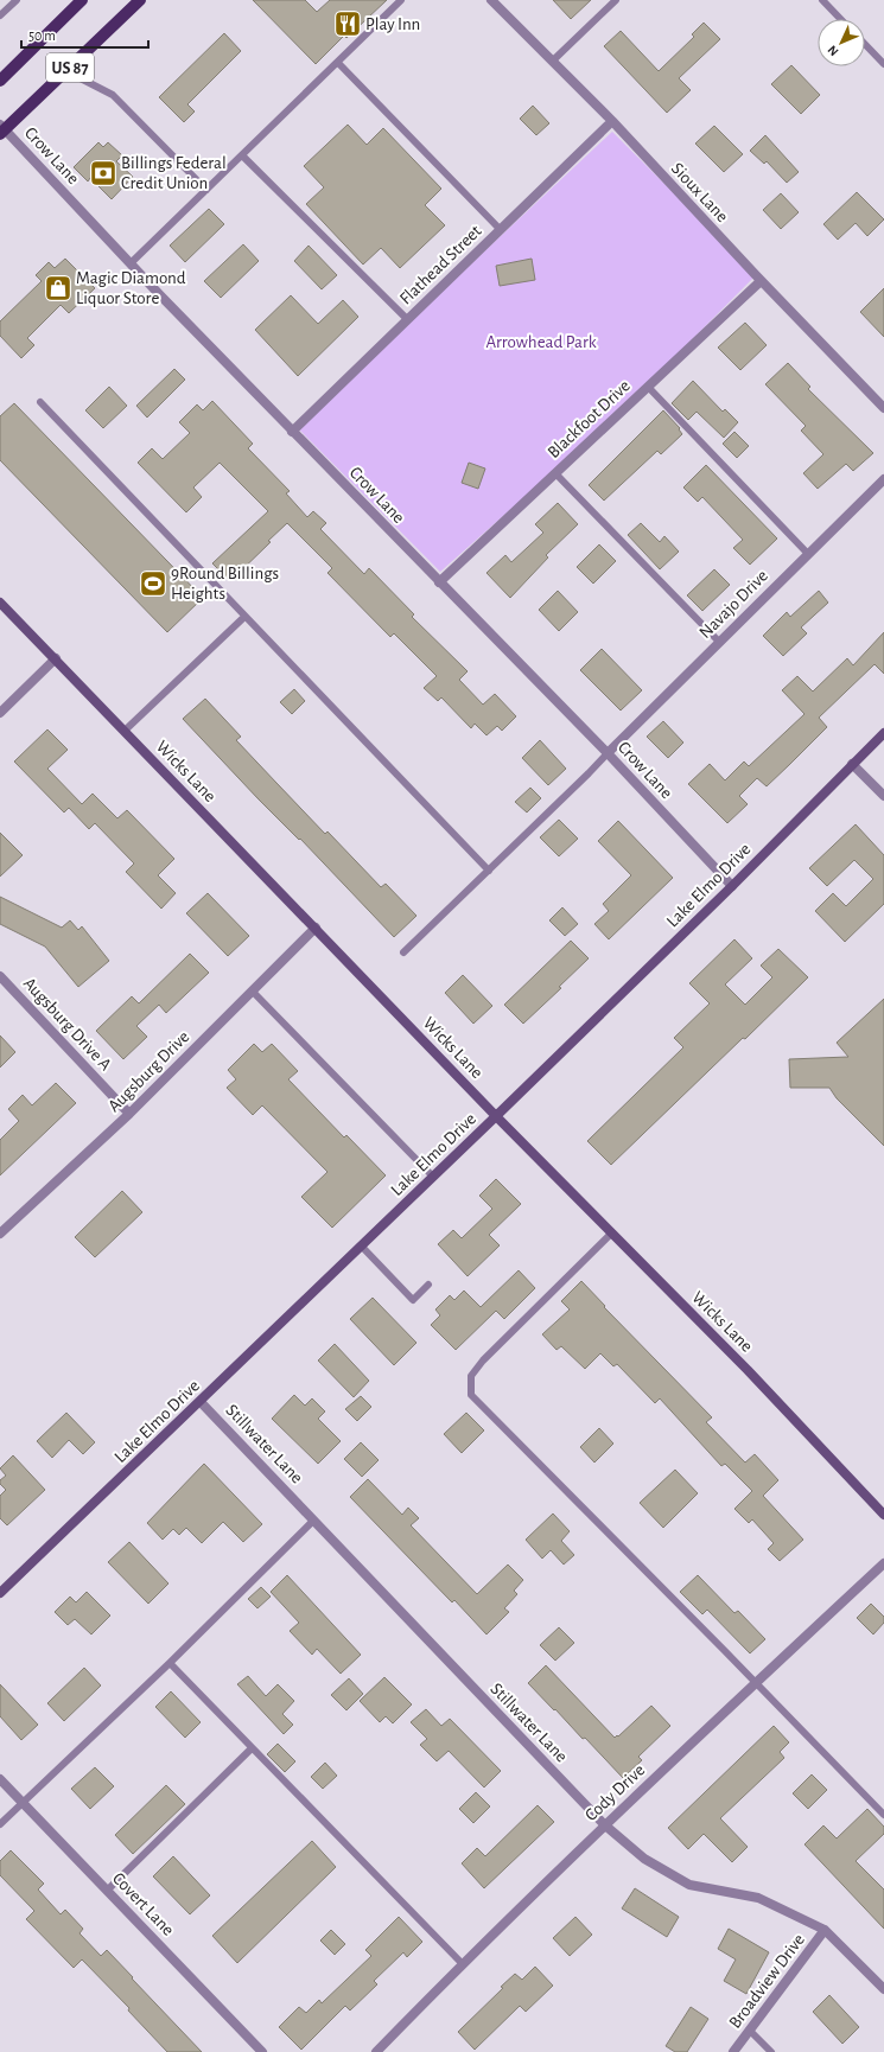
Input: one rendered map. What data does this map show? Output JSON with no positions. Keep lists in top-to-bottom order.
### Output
{
  "streets": {
    "main road": ["US 87", "Wicks Lane", "Lake Elmo Drive"],
    "street": [
      "Crow Lane",
      "Sioux Lane",
      "Flathead Street",
      "Blackfoot Drive",
      "Navajo Drive",
      "Augsburg Drive A",
      "Augsburg Drive",
      "Stillwater Lane",
      "Cody Drive",
      "Covert Lane",
      "Broadview Drive"
    ]
  },
  "crossings": [
    ["US 87", "Crow Lane"],
    ["Crow Lane", "Flathead Street"],
    ["Crow Lane", "Blackfoot Drive"],
    ["Crow Lane", "Navajo Drive"],
    ["Crow Lane", "Lake Elmo Drive"],
    ["Sioux Lane", "Flathead Street"],
    ["Sioux Lane", "Blackfoot Drive"],
    ["Wicks Lane", "Lake Elmo Drive"],
    ["Wicks Lane", "Augsburg Drive"],
    ["Lake Elmo Drive", "Stillwater Lane"],
    ["Augsburg Drive A", "Augsburg Drive"],
    ["Stillwater Lane", "Cody Drive"],
    ["Stillwater Lane", "Broadview Drive"]
  ],
  "parks": ["Arrowhead Park"],
  "places": {
    "restaurant": ["Play Inn"],
    "bank": ["Billings Federal Credit Union"],
    "shop": ["Magic Diamond Liquor Store"],
    "sports": ["9Round Billings Heights"]
  },
  "scale_bar": "50 m",
  "north": "bottom left"
}
